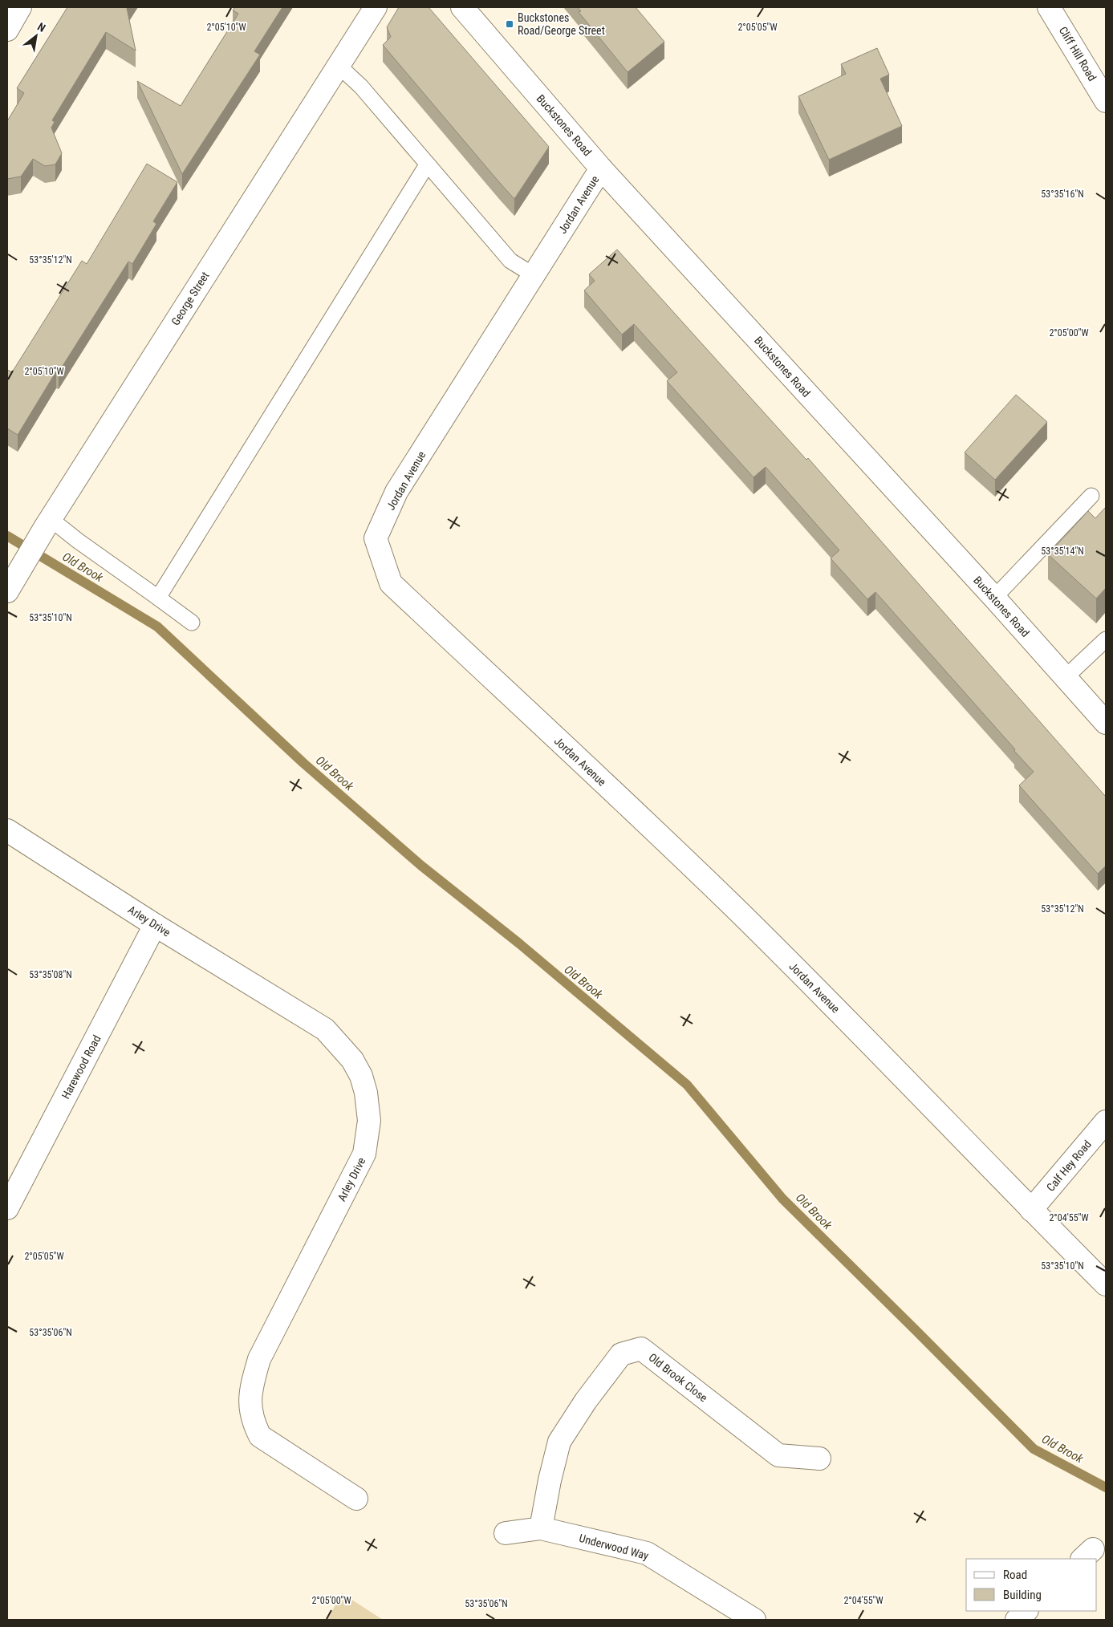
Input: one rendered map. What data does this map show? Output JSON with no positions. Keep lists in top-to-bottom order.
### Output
{
  "streets": {
    "street": [
      "Cliff Hill Road",
      "Buckstones Road",
      "Jordan Avenue",
      "George Street",
      "Arley Drive",
      "Harewood Road",
      "Calf Hey Road",
      "Old Brook Close",
      "Underwood Way"
    ]
  },
  "crossings": [
    ["Buckstones Road", "Jordan Avenue"],
    ["Jordan Avenue", "Calf Hey Road"],
    ["Arley Drive", "Harewood Road"],
    ["Old Brook Close", "Underwood Way"]
  ],
  "water": ["Old Brook"],
  "places": {
    "transit": ["Buckstones Road/George Street"]
  },
  "legend": ["Road", "Building"],
  "north": "top right",
  "coordinates": [
    "2°05'10\"W",
    "2°05'05\"W",
    "53°35'16\"N",
    "53°35'12\"N",
    "2°05'00\"W",
    "53°35'14\"N",
    "53°35'10\"N",
    "53°35'08\"N",
    "2°04'55\"W",
    "53°35'06\"N"
  ]
}
